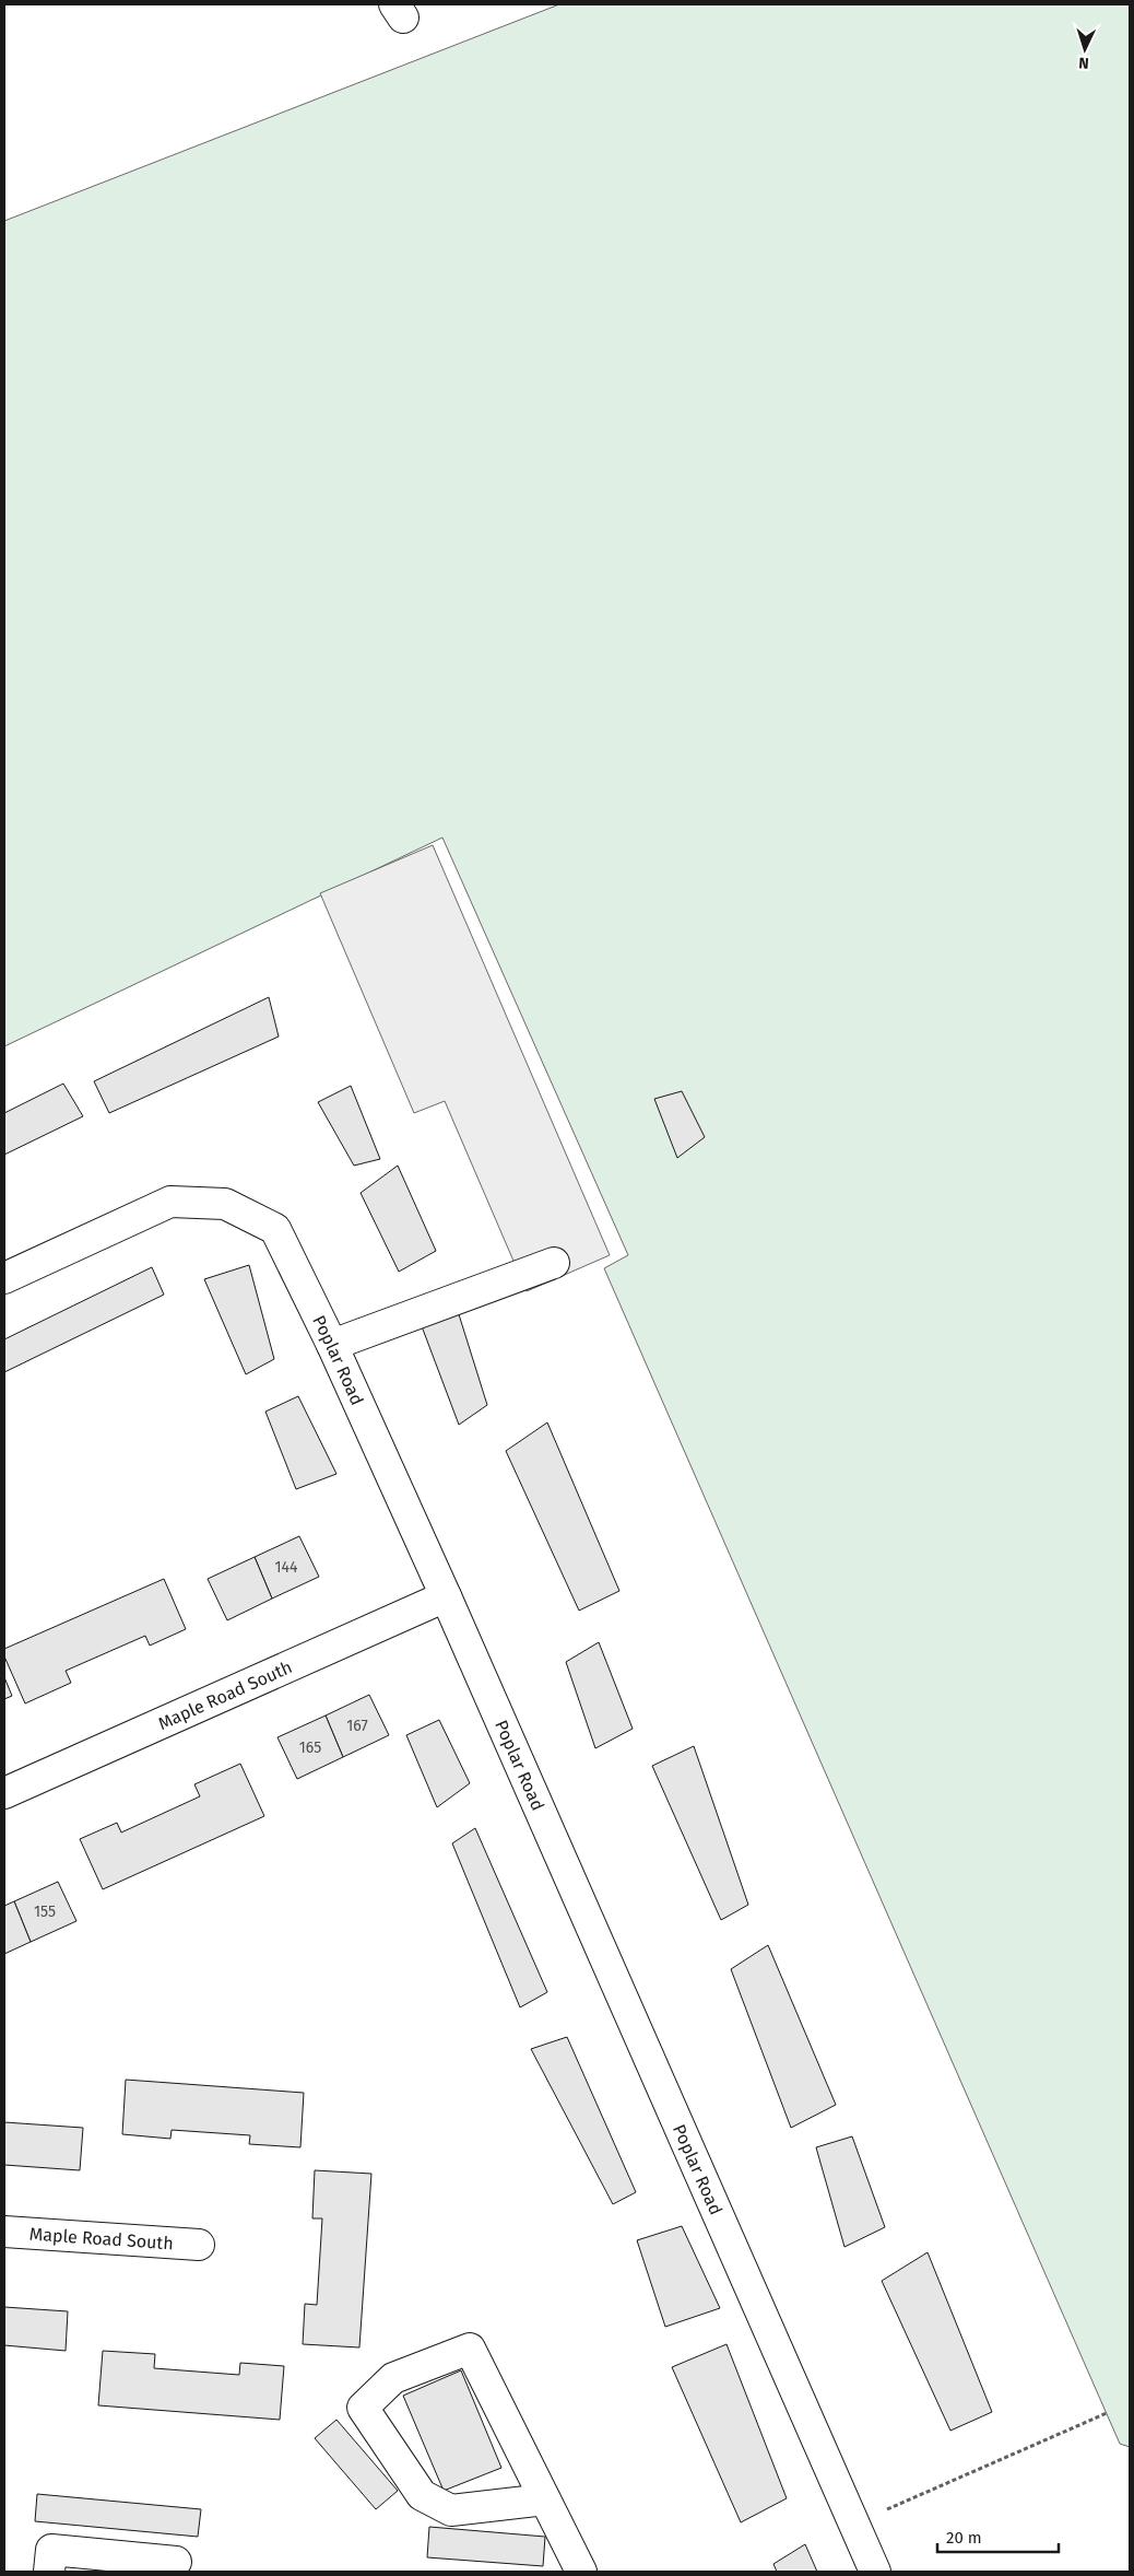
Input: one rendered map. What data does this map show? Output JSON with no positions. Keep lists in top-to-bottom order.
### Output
{
  "streets": {
    "street": ["Poplar Road", "Maple Road South"]
  },
  "crossings": [
    ["Poplar Road", "Maple Road South"]
  ],
  "house_numbers": [
    "144",
    "167",
    "165",
    "155"
  ],
  "scale_bar": "20 m",
  "north": "bottom"
}
